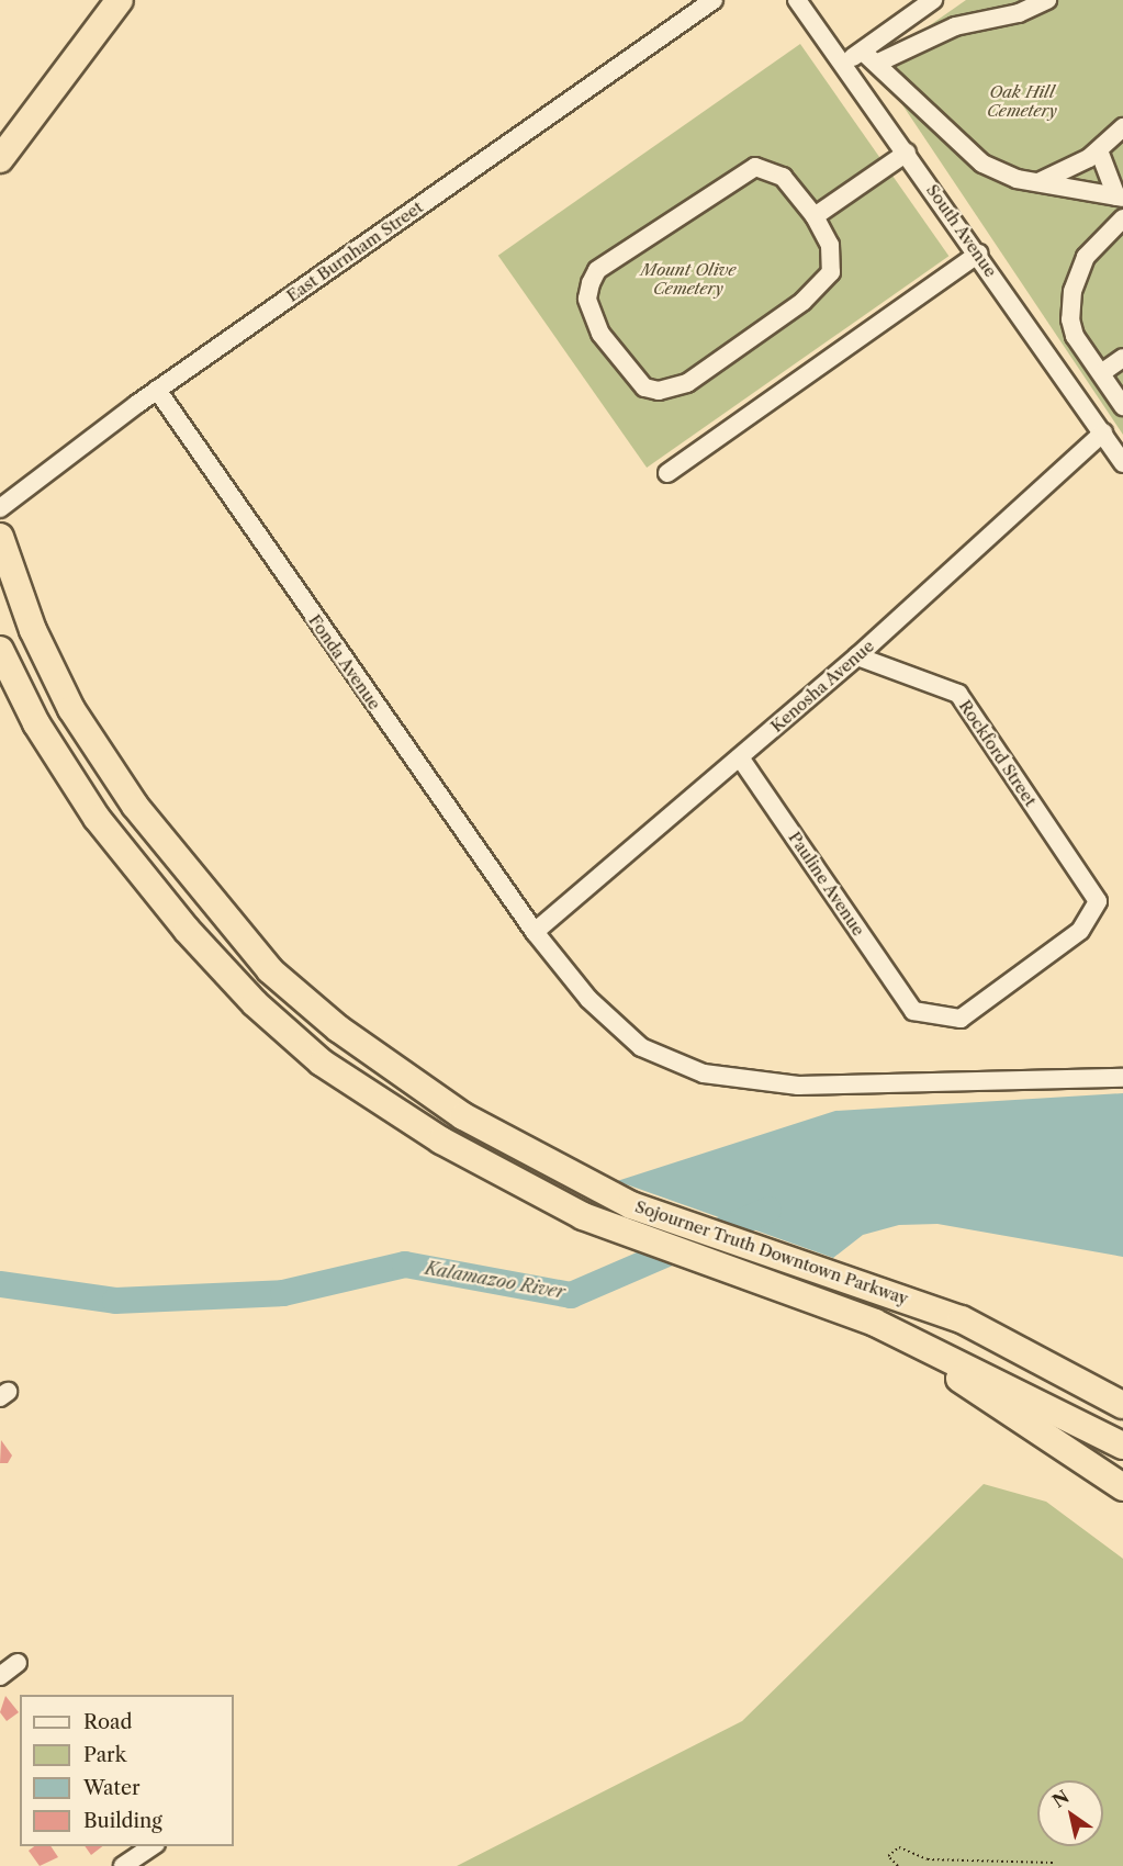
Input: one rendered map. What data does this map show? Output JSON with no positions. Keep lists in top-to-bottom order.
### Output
{
  "streets": {
    "highway": ["Sojourner Truth Downtown Parkway"],
    "street": [
      "South Avenue",
      "East Burnham Street",
      "Fonda Avenue",
      "Kenosha Avenue",
      "Rockford Street",
      "Pauline Avenue"
    ]
  },
  "crossings": [
    ["South Avenue", "Kenosha Avenue"],
    ["East Burnham Street", "Fonda Avenue"],
    ["Fonda Avenue", "Kenosha Avenue"],
    ["Kenosha Avenue", "Rockford Street"],
    ["Kenosha Avenue", "Pauline Avenue"],
    ["Rockford Street", "Pauline Avenue"]
  ],
  "water": ["Kalamazoo River"],
  "parks": ["Oak Hill Cemetery", "Mount Olive Cemetery"],
  "legend": [
    "Road",
    "Park",
    "Water",
    "Building"
  ],
  "north": "top left"
}
